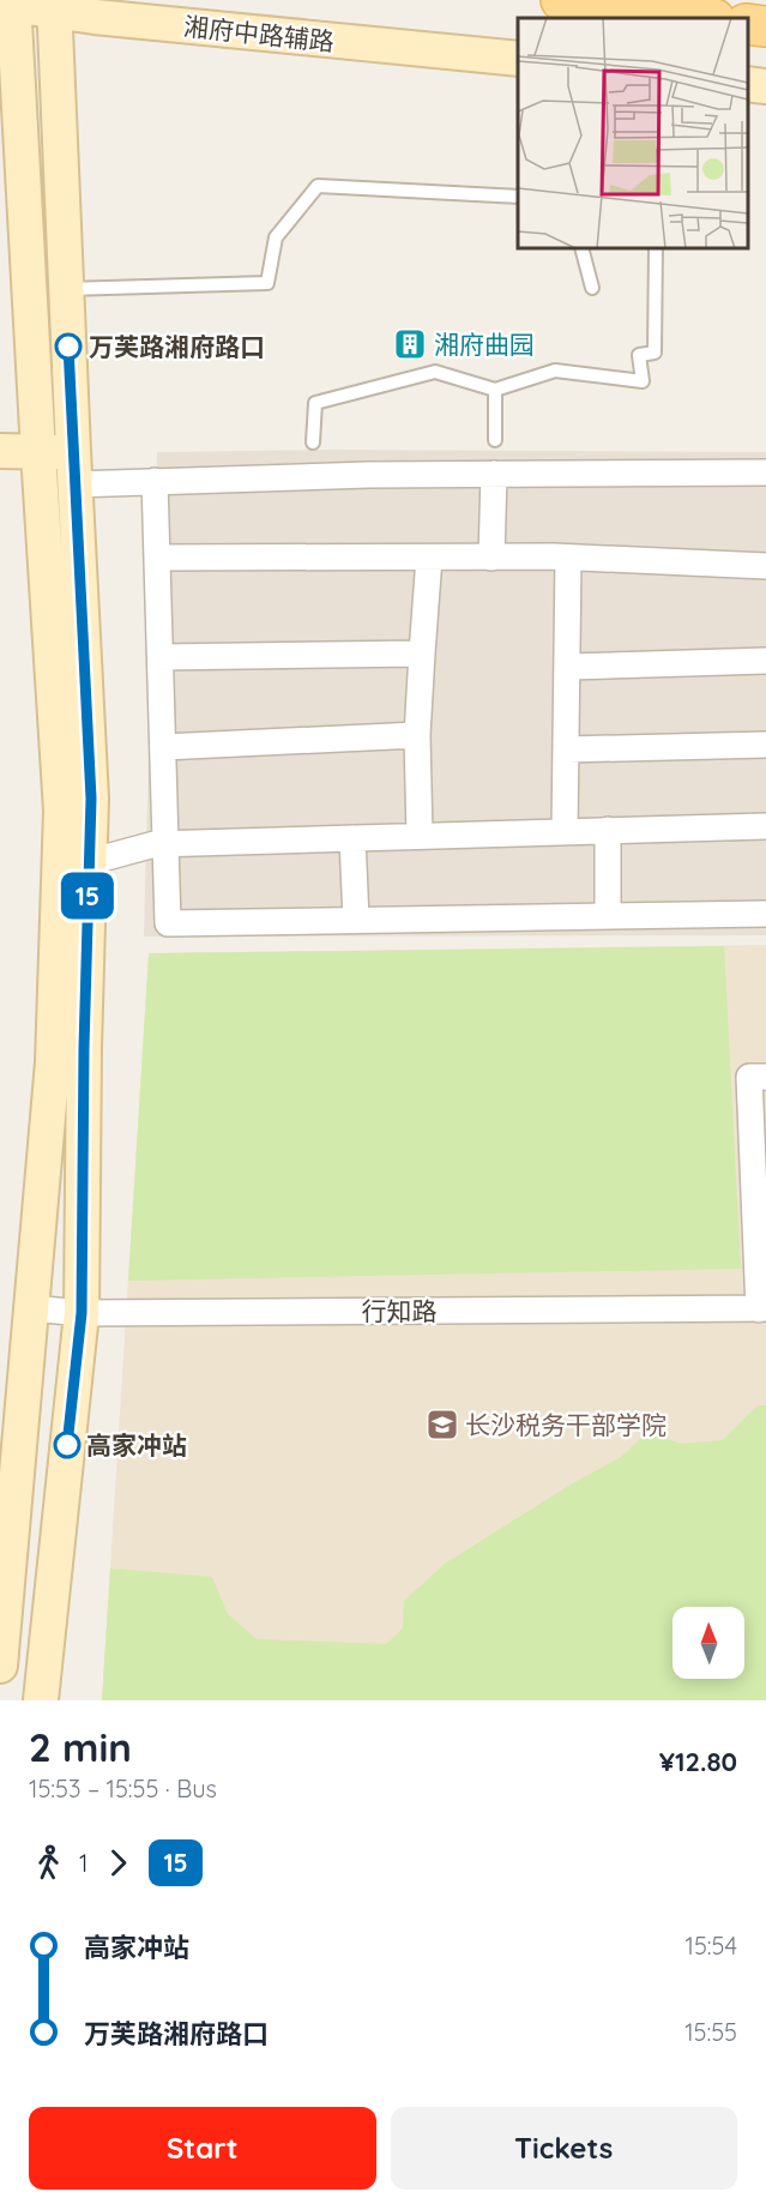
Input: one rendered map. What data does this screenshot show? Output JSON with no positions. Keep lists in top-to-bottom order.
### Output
{
  "streets": {
    "main road": ["湘府中路辅路"],
    "street": ["行知路"]
  },
  "places": {
    "building": ["湘府曲园"],
    "other": ["万芙路湘府路口", "高家冲站"],
    "school or university": ["长沙税务干部学院"]
  },
  "lines": ["bus line 15"],
  "north": "top",
  "page": {
    "on_map": "15",
    "heading": ["2 min", "15:53 – 15:55 · Bus", "¥12.80"],
    "legs": ["1", "15"],
    "list": [
      {
        "name": "高家冲站",
        "value": "15:54"
      },
      {
        "name": "万芙路湘府路口",
        "value": "15:55"
      }
    ],
    "buttons": ["Start", "Tickets"]
  }
}
